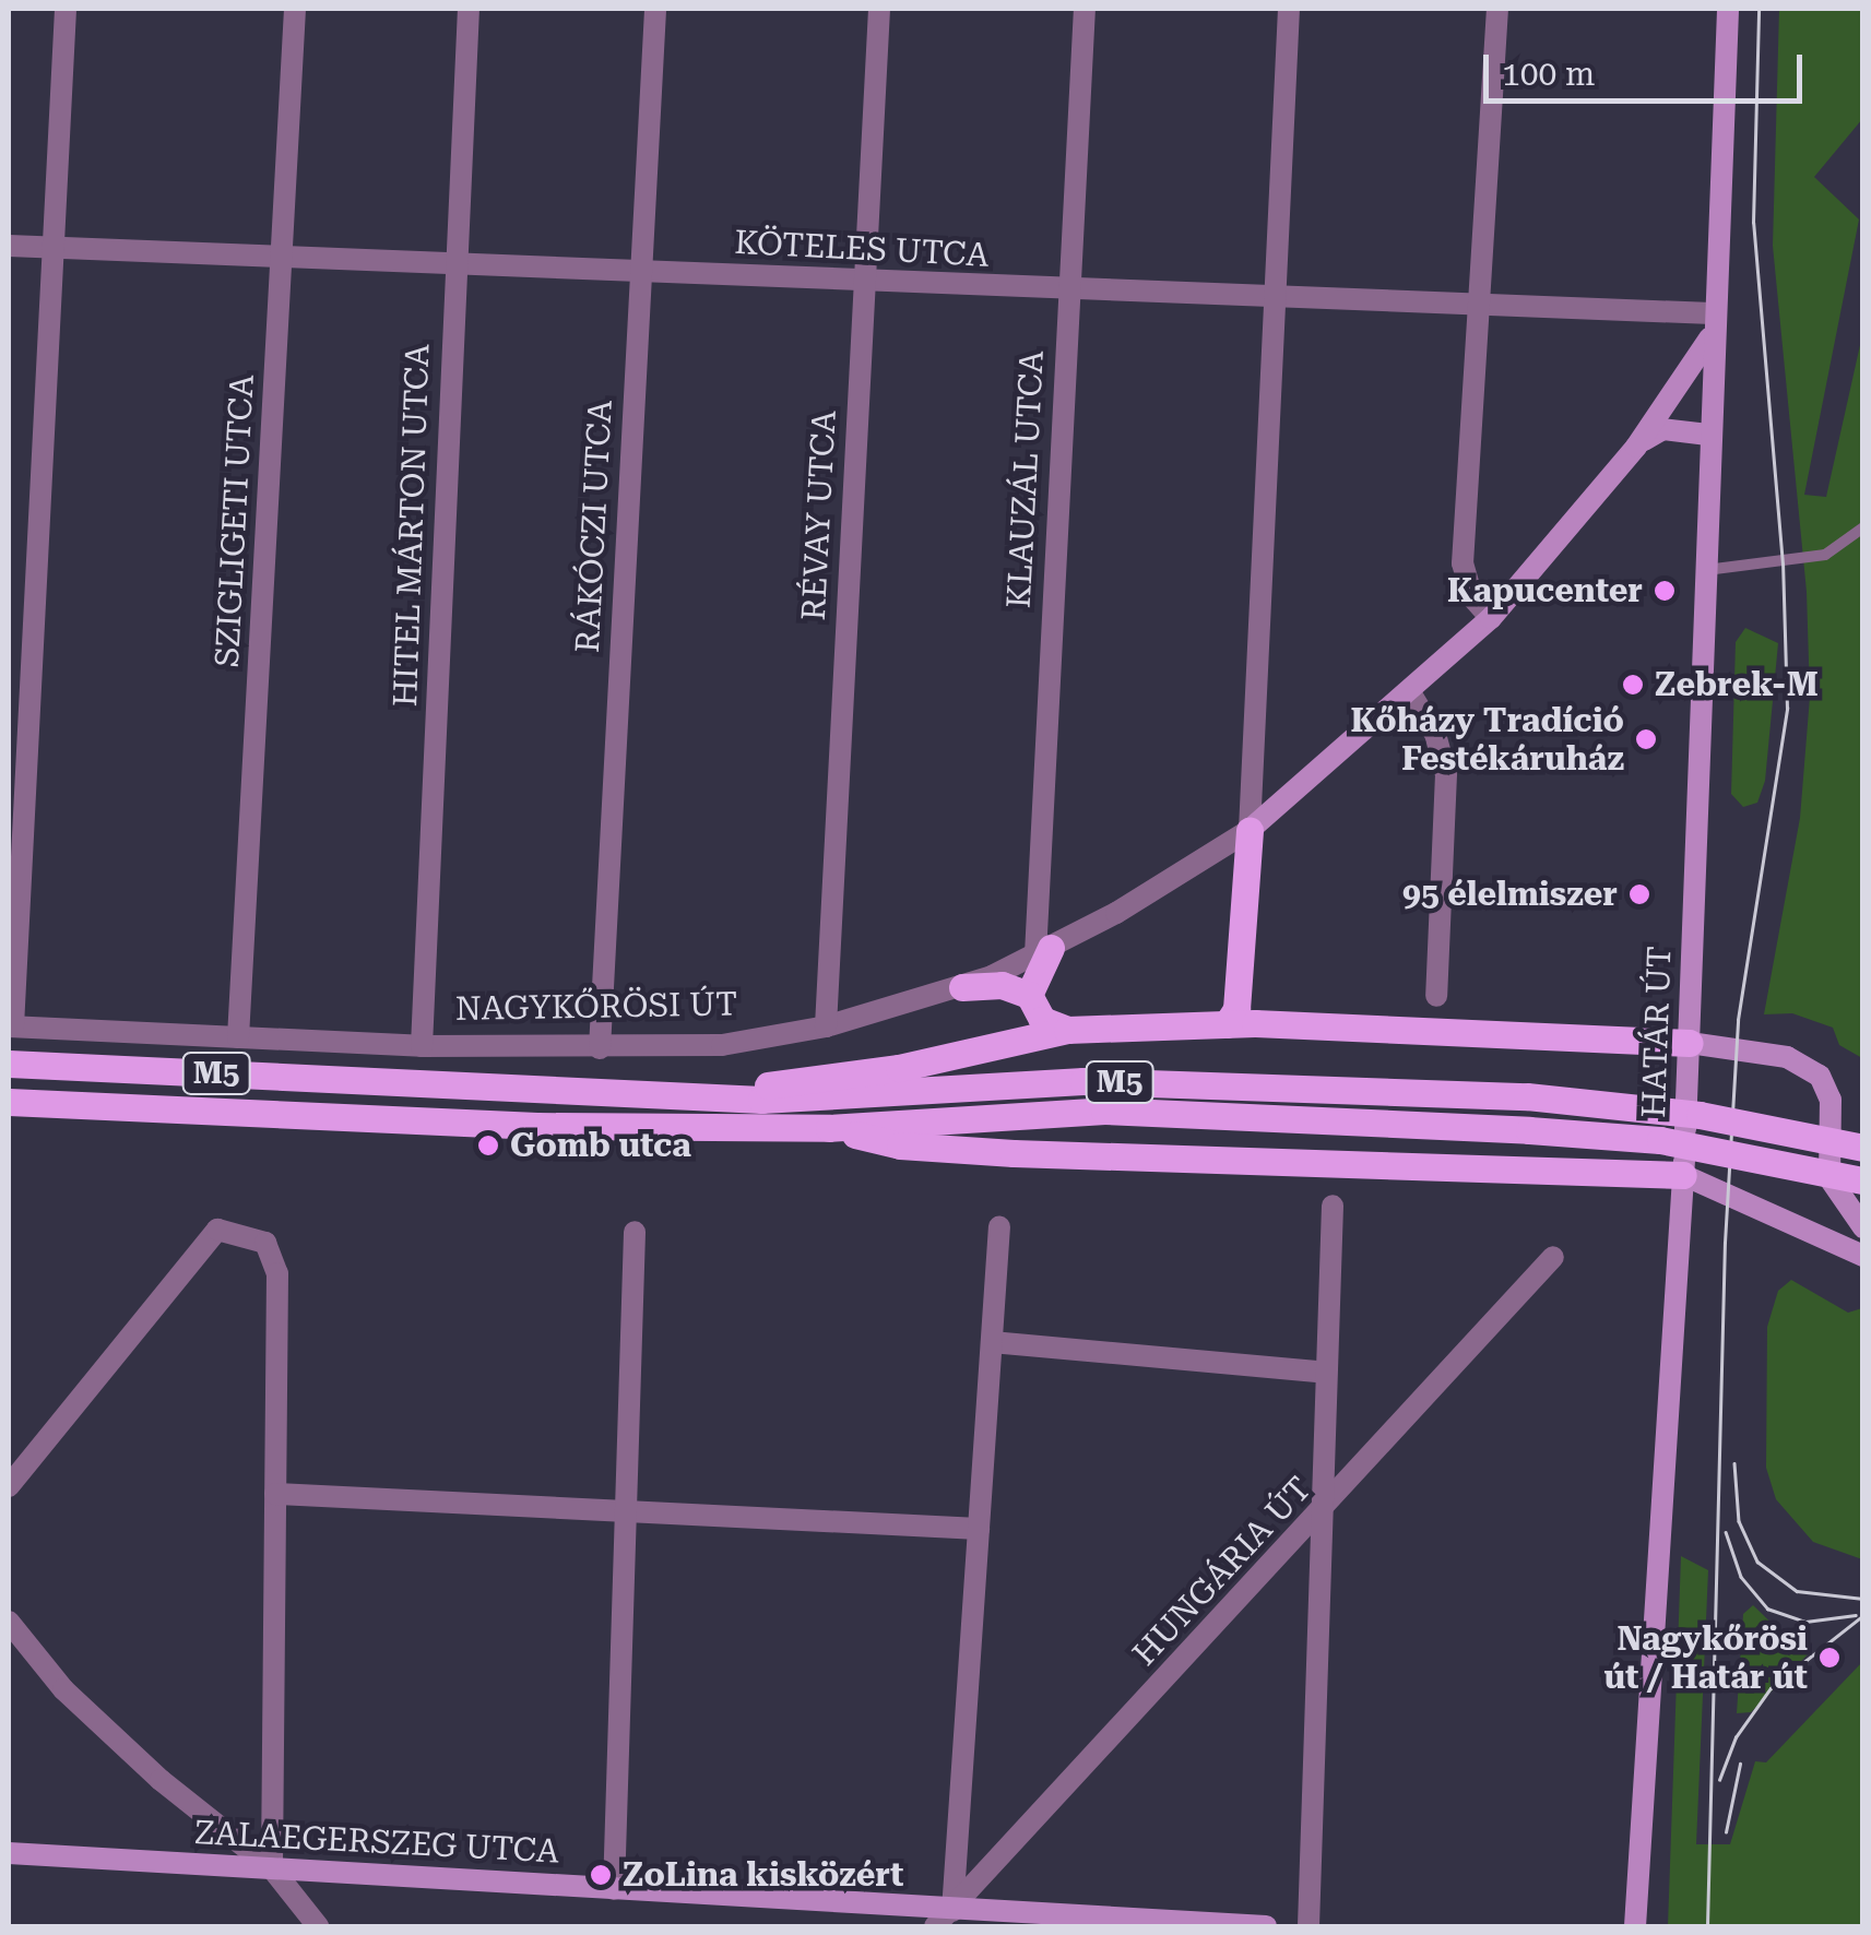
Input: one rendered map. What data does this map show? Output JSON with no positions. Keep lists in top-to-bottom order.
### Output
{
  "streets": {
    "main road": ["M5"],
    "street": [
      "KÖTELES UTCA",
      "KLAUZÁL UTCA",
      "RÉVAY UTCA",
      "SZIGLIGETI UTCA",
      "HITEL MÁRTON UTCA",
      "RÁKÓCZI UTCA",
      "NAGYKŐRÖSI ÚT",
      "HATÁR ÚT",
      "HUNGÁRIA ÚT",
      "ZALAEGERSZEG UTCA"
    ]
  },
  "crossings": [
    ["KÖTELES UTCA", "KLAUZÁL UTCA"],
    ["KÖTELES UTCA", "RÉVAY UTCA"],
    ["KÖTELES UTCA", "SZIGLIGETI UTCA"],
    ["KÖTELES UTCA", "HITEL MÁRTON UTCA"],
    ["KÖTELES UTCA", "RÁKÓCZI UTCA"],
    ["KÖTELES UTCA", "NAGYKŐRÖSI ÚT"],
    ["KÖTELES UTCA", "HATÁR ÚT"],
    ["KLAUZÁL UTCA", "NAGYKŐRÖSI ÚT"],
    ["RÉVAY UTCA", "NAGYKŐRÖSI ÚT"],
    ["SZIGLIGETI UTCA", "NAGYKŐRÖSI ÚT"],
    ["HITEL MÁRTON UTCA", "NAGYKŐRÖSI ÚT"],
    ["RÁKÓCZI UTCA", "NAGYKŐRÖSI ÚT"],
    ["NAGYKŐRÖSI ÚT", "HATÁR ÚT"],
    ["HUNGÁRIA ÚT", "ZALAEGERSZEG UTCA"]
  ],
  "places": [
    "Kapucenter",
    "Zebrek-M",
    "Kőházy Tradíció Festékáruház",
    "95 élelmiszer",
    "Gomb utca",
    "Nagykőrösi út / Határ út",
    "ZoLina kisközért"
  ],
  "scale_bar": "100 m"
}
